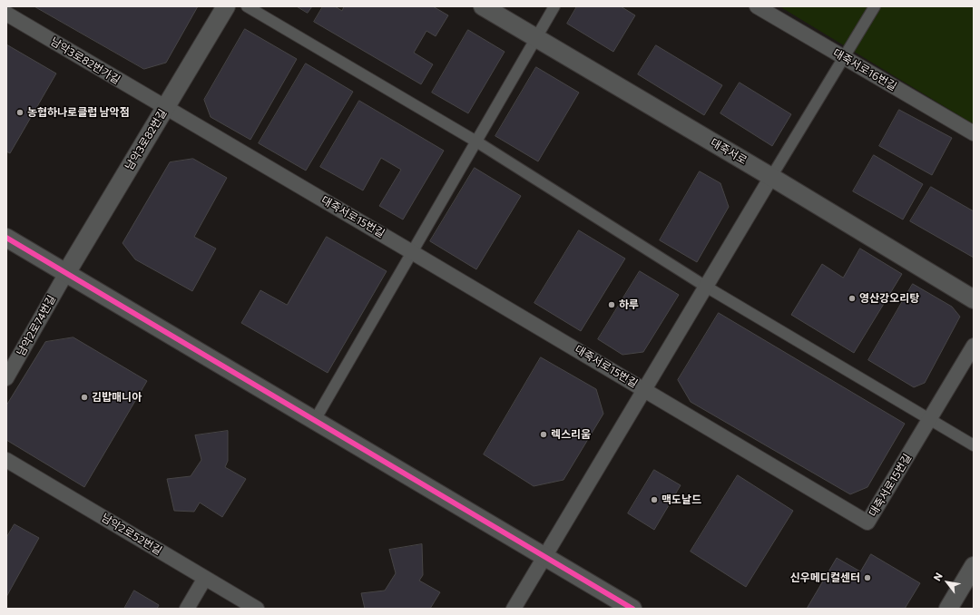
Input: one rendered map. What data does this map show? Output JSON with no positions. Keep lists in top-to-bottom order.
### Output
{
  "streets": {
    "street": [
      "남악3로82번가길",
      "대죽서로16번길",
      "남악3로82번길",
      "대죽서로",
      "대죽서로15번길",
      "남악2로74번길",
      "남악2로52번길"
    ]
  },
  "crossings": [
    ["남악3로82번가길", "남악3로82번길"],
    ["남악3로82번가길", "대죽서로15번길"],
    ["남악3로82번길", "대죽서로15번길"],
    ["남악3로82번길", "남악2로74번길"]
  ],
  "places": [
    "농협하나로클럽 남악점",
    "영산강오리탕",
    "하루",
    "김밥매니아",
    "렉스리움",
    "맥도날드",
    "신우메디컬센터"
  ],
  "north": "top left"
}
